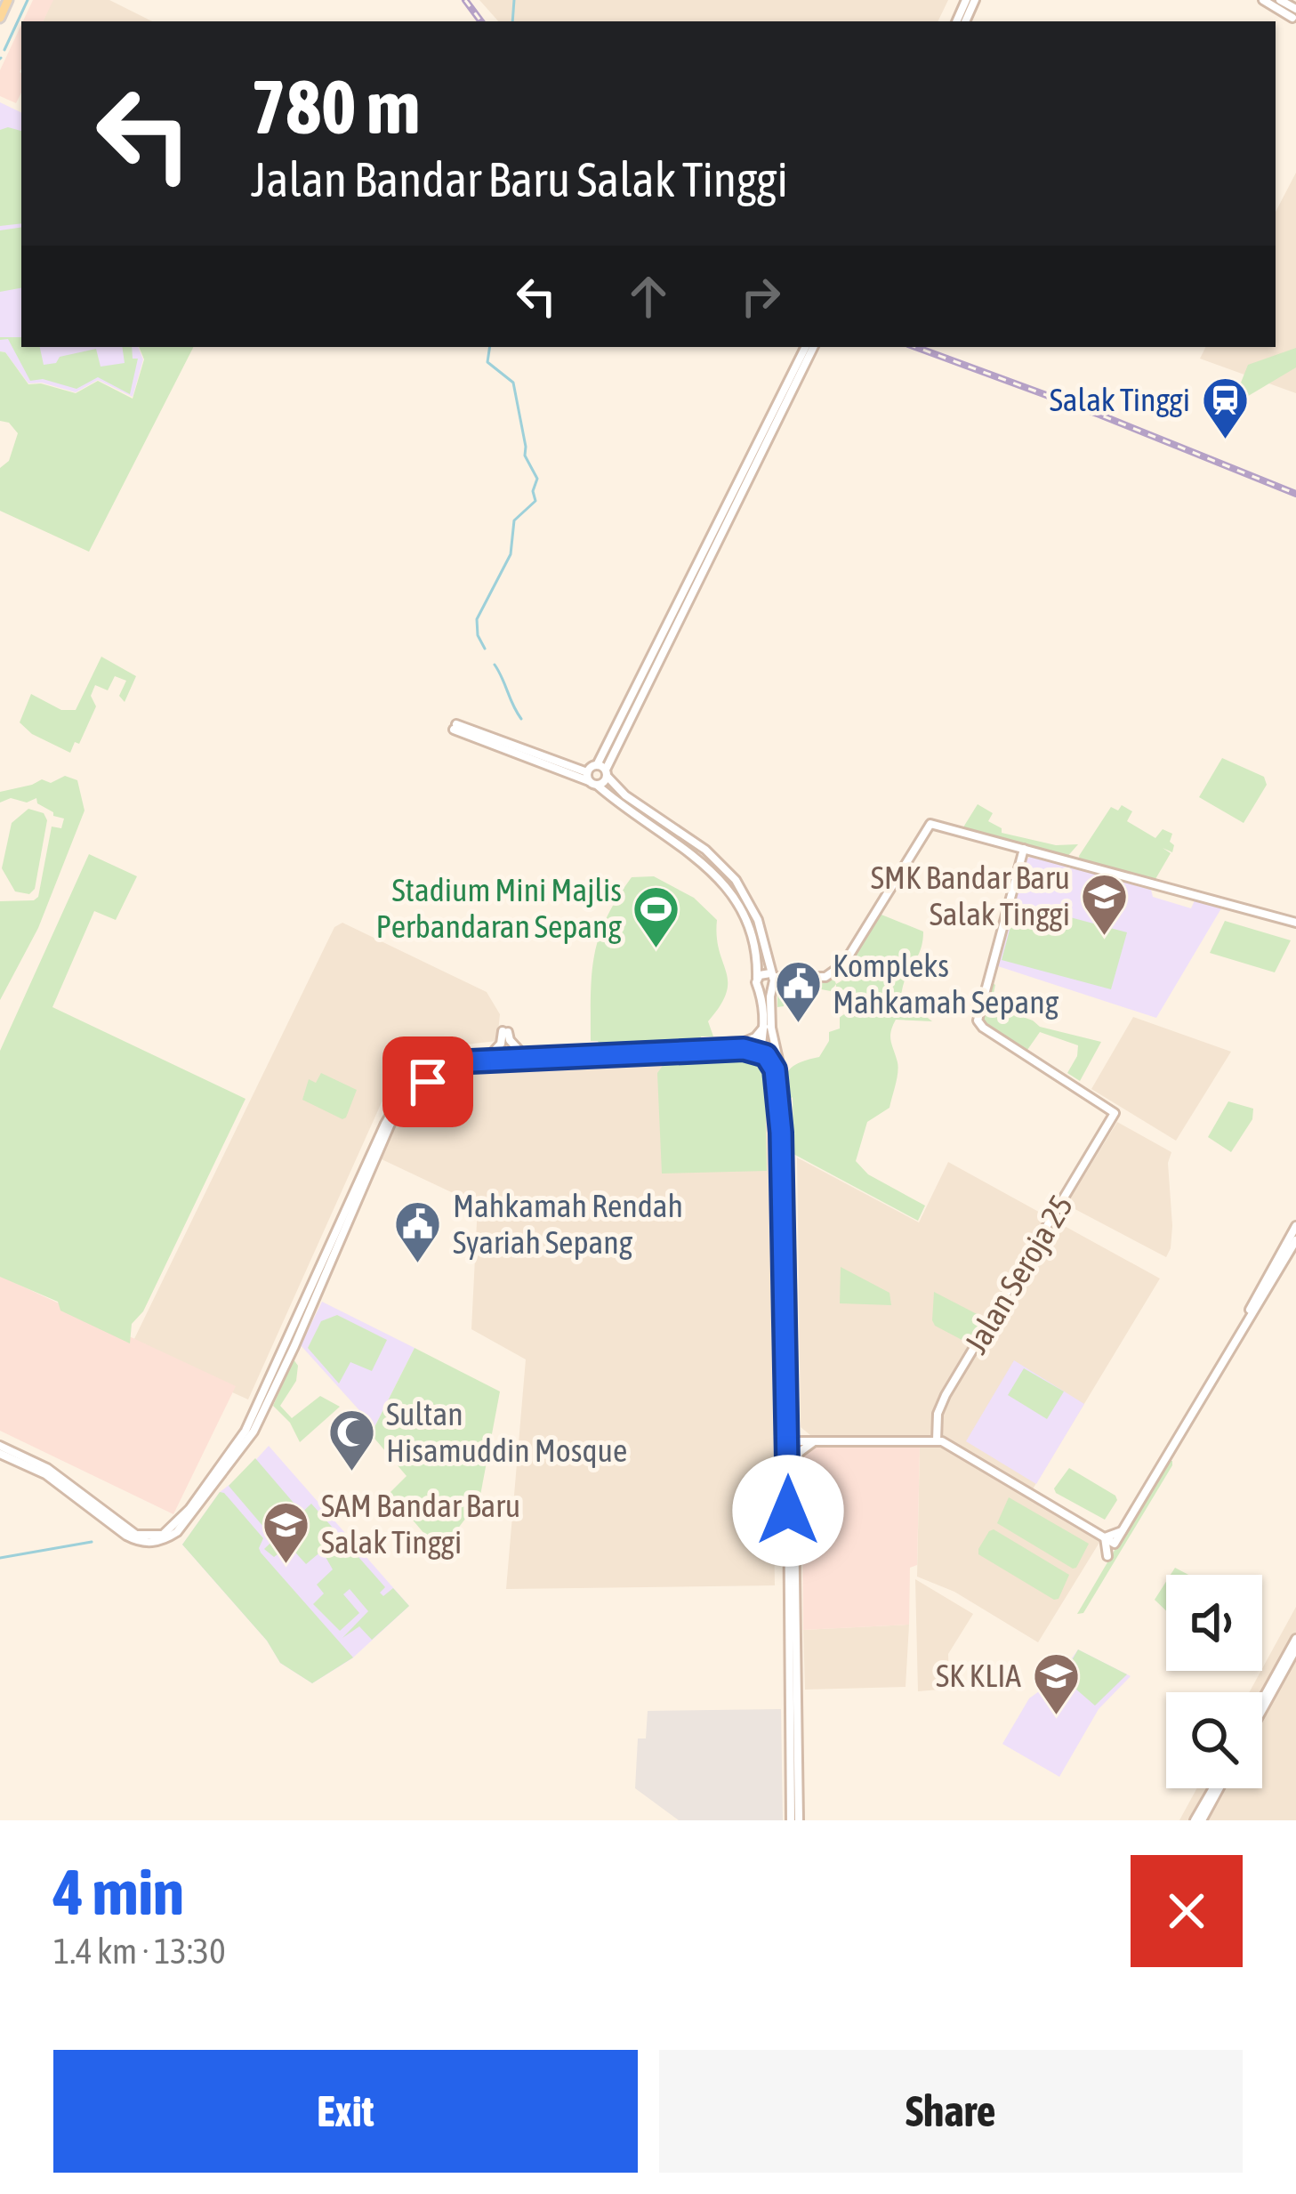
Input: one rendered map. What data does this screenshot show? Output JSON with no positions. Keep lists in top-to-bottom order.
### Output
{
  "streets": {
    "street": ["Jalan Seroja 25"]
  },
  "places": {
    "station": ["Salak Tinggi"],
    "school or university": ["SMK Bandar Baru Salak Tinggi", "SAM Bandar Baru Salak Tinggi", "SK KLIA"],
    "sports": ["Stadium Mini Majlis Perbandaran Sepang"],
    "public building": ["Kompleks Mahkamah Sepang", "Mahkamah Rendah Syariah Sepang"],
    "mosque": ["Sultan Hisamuddin Mosque"]
  },
  "page": {
    "turn": ["780 m", "Jalan Bandar Baru Salak Tinggi"],
    "heading": ["4 min", "1.4 km · 13:30"],
    "buttons": ["Exit", "Share"]
  }
}
